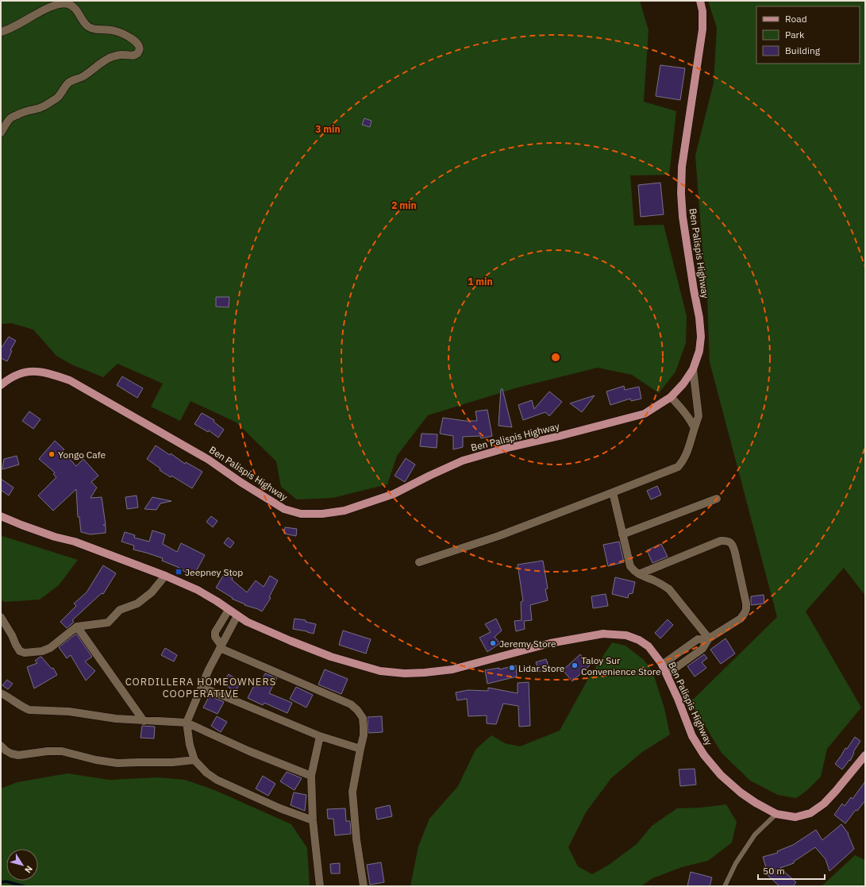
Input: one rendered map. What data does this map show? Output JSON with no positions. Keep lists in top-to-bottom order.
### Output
{
  "streets": {
    "main road": ["Ben Palispis Highway"]
  },
  "districts": ["CORDILLERA HOMEOWNERS COOPERATIVE"],
  "places": {
    "other": [
      "Yongo Cafe",
      "Jeremy Store",
      "Taloy Sur Convenience Store",
      "Lidar Store"
    ],
    "transit": ["Jeepney Stop"]
  },
  "legend": ["Road", "Park", "Building"],
  "scale_bar": "50 m",
  "north": "bottom right",
  "rings": ["3 min", "2 min", "1 min"]
}
